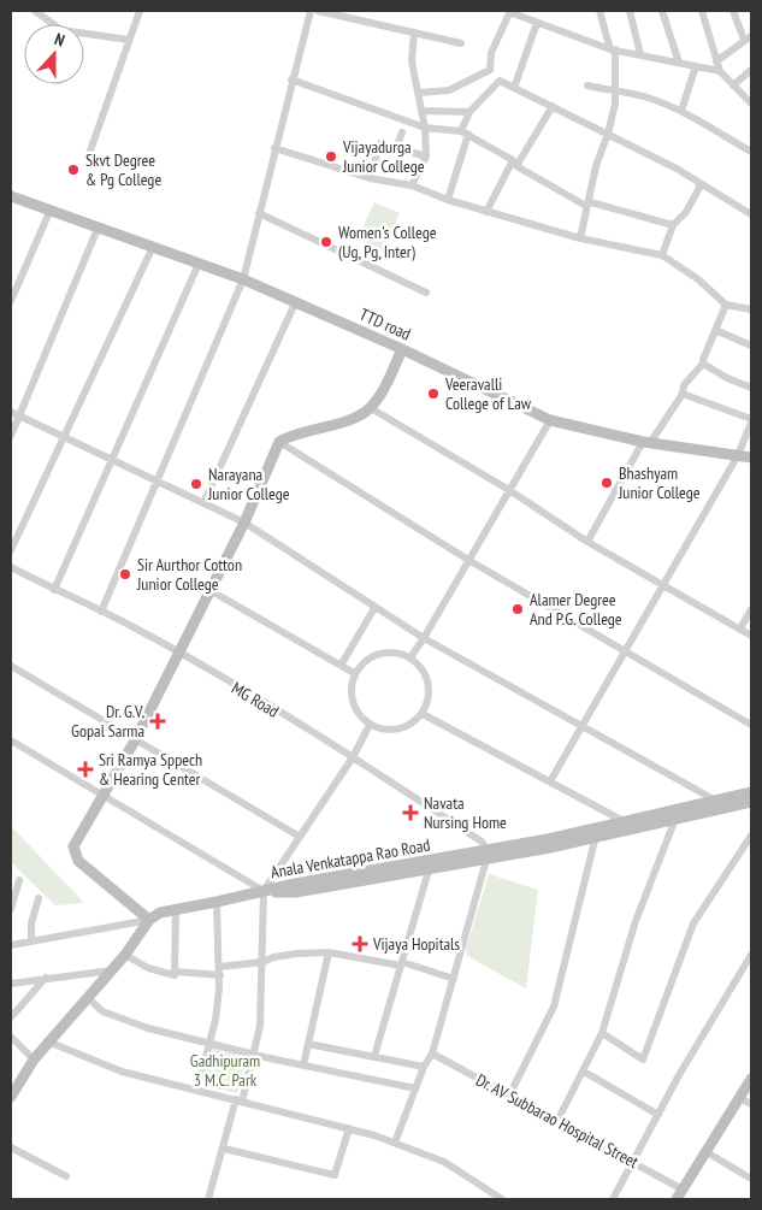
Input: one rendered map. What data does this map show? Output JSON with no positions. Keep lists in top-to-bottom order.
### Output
{
  "streets": {
    "street": [
      "TTD road",
      "MG Road",
      "Anala Venkatappa Rao Road",
      "Dr. AV Subbarao Hospital Street"
    ]
  },
  "crossings": [
    ["MG Road", "Anala Venkatappa Rao Road"]
  ],
  "parks": ["Gadhipuram 3 M.C. Park"],
  "places": {
    "other": [
      "Vijayadurga Junior College",
      "Skvt Degree & Pg College",
      "Women's College (Ug, Pg, Inter)",
      "Veeravalli College of Law",
      "Bhashyam Junior College",
      "Narayana Junior College",
      "Sir Aurthor Cotton Junior College",
      "Alamer Degree And P.G. College"
    ],
    "health": [
      "Dr. G.V. Gopal Sarma",
      "Sri Ramya Sppech & Hearing Center",
      "Navata Nursing Home",
      "Vijaya Hopitals"
    ]
  },
  "north": "top"
}
